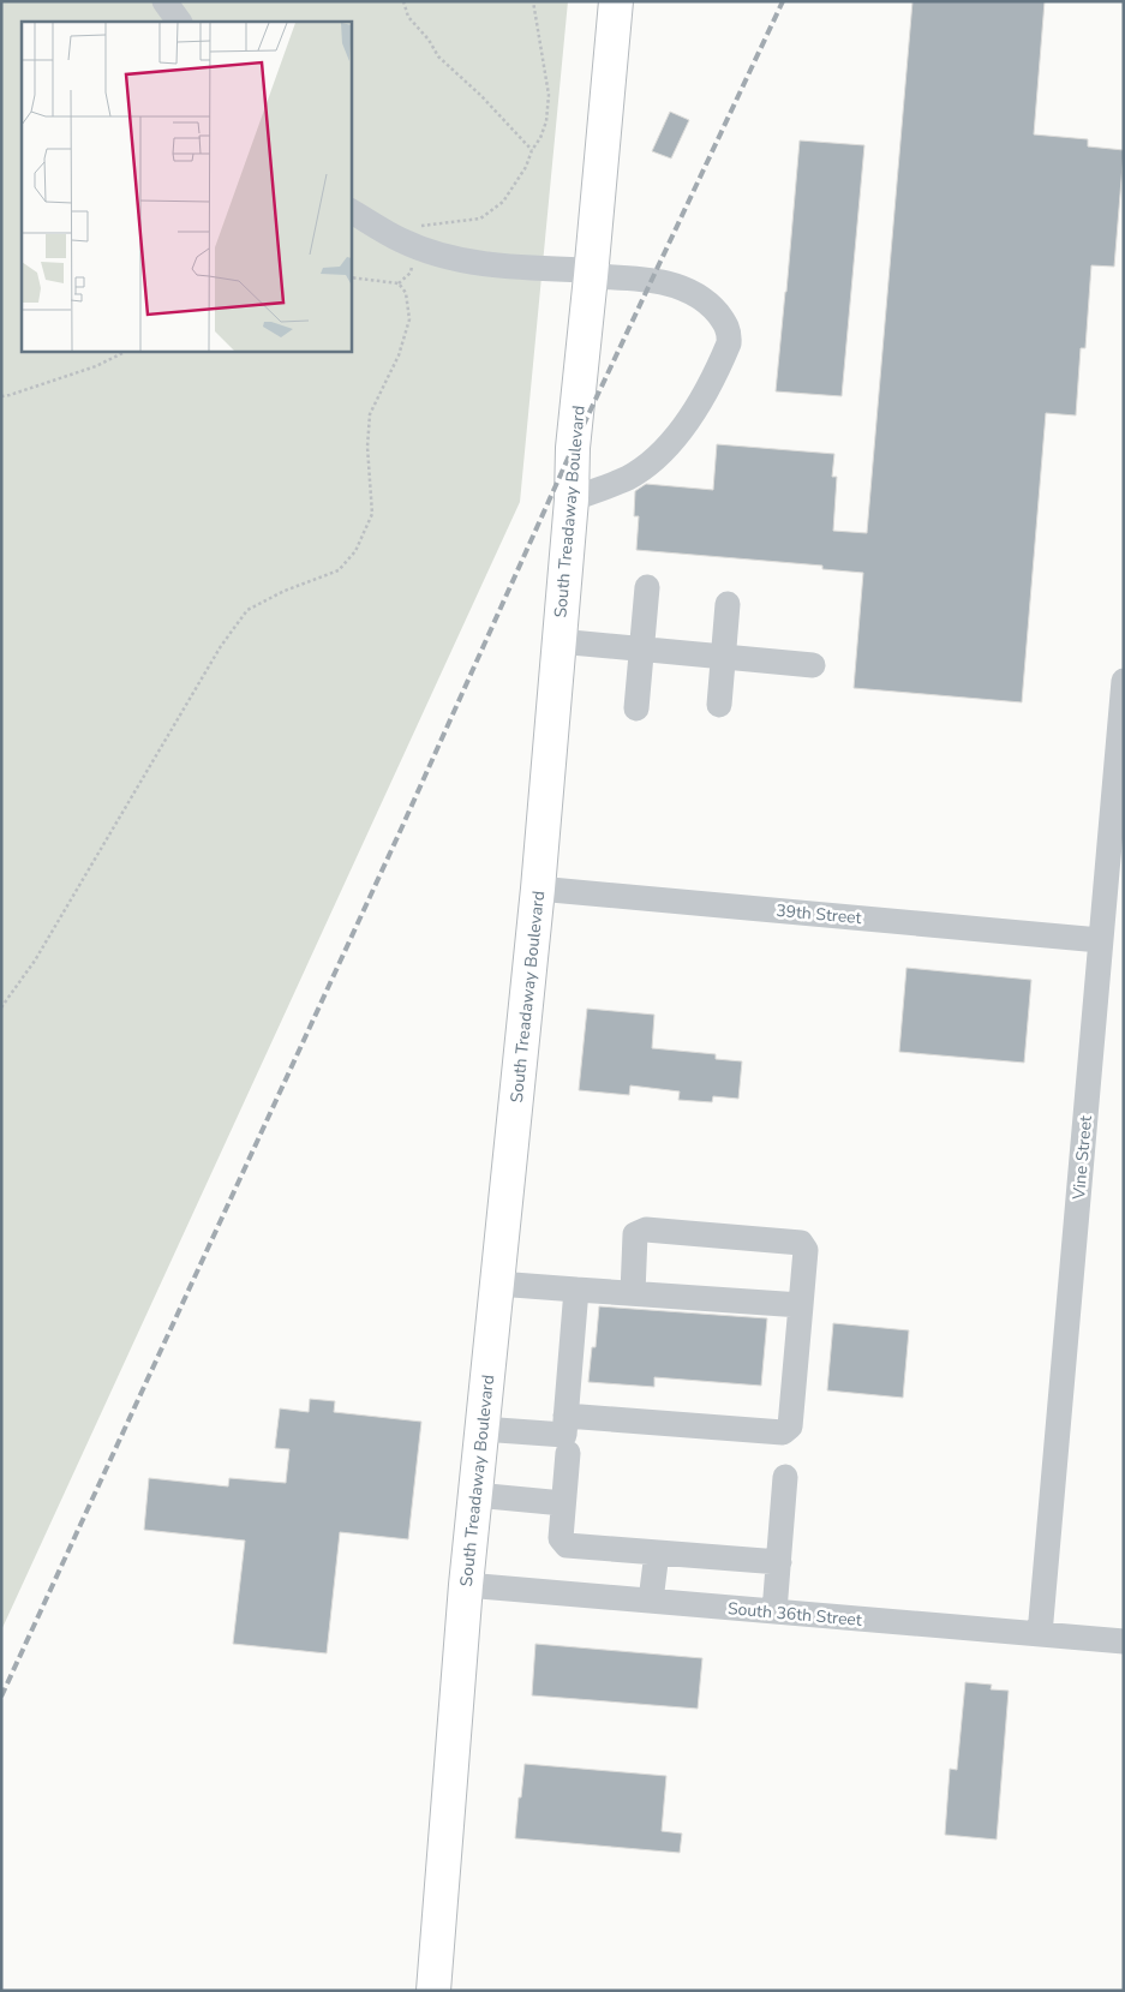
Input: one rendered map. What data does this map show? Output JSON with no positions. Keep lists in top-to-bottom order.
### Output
{
  "streets": {
    "main road": ["South Treadaway Boulevard"],
    "street": ["39th Street", "Vine Street", "South 36th Street"]
  },
  "crossings": [
    ["South Treadaway Boulevard", "39th Street"],
    ["South Treadaway Boulevard", "South 36th Street"],
    ["39th Street", "Vine Street"],
    ["Vine Street", "South 36th Street"]
  ]
}
